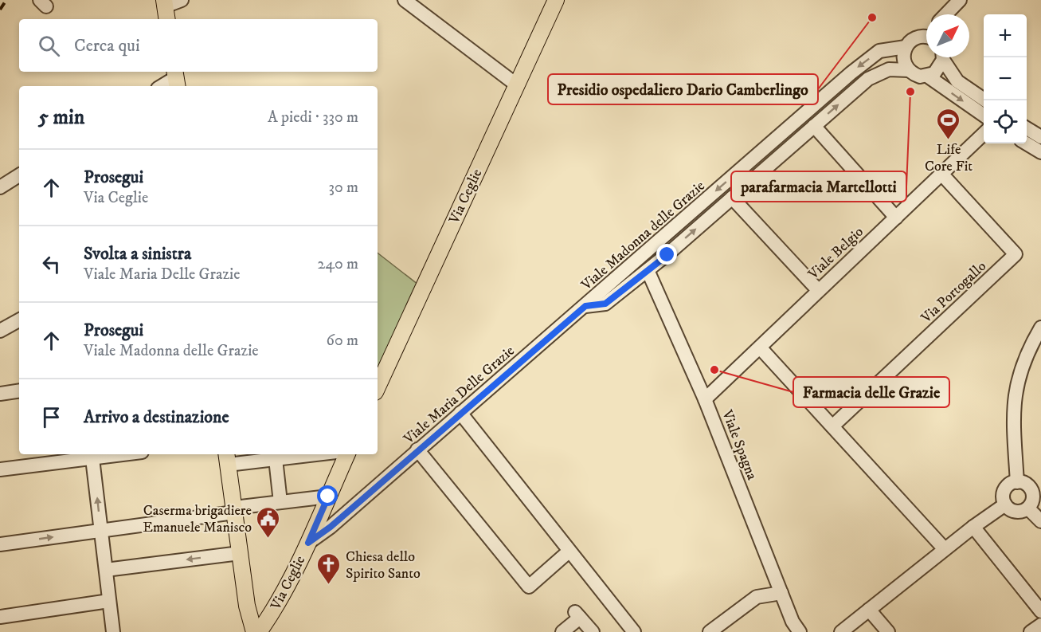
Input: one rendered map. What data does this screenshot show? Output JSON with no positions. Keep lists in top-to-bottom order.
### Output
{
  "streets": {
    "main road": ["Via Ceglie"],
    "street": [
      "Viale Madonna delle Grazie",
      "Viale Belgio",
      "Via Portogallo",
      "Viale Maria Delle Grazie",
      "Viale Spagna"
    ]
  },
  "crossings": [
    ["Via Ceglie", "Viale Maria Delle Grazie"],
    ["Viale Madonna delle Grazie", "Viale Maria Delle Grazie"],
    ["Viale Madonna delle Grazie", "Viale Spagna"],
    ["Viale Belgio", "Via Portogallo"],
    ["Viale Belgio", "Viale Spagna"]
  ],
  "places": {
    "other": ["Presidio ospedaliero Dario Camberlingo", "parafarmacia Martellotti", "Farmacia delle Grazie"],
    "sports": ["Life Core Fit"],
    "public building": ["Caserma brigadiere Emanuele Manisco"],
    "church": ["Chiesa dello Spirito Santo"]
  },
  "north": "top right",
  "page": {
    "map_buttons": ["+", "−"],
    "search": "Cerca qui",
    "heading": ["5 min", "A piedi · 330 m"],
    "list": [
      ["Prosegui", "Via Ceglie", "30 m"],
      ["Svolta a sinistra", "Viale Maria Delle Grazie", "240 m"],
      ["Prosegui", "Viale Madonna delle Grazie", "60 m"],
      "Arrivo a destinazione"
    ]
  }
}
